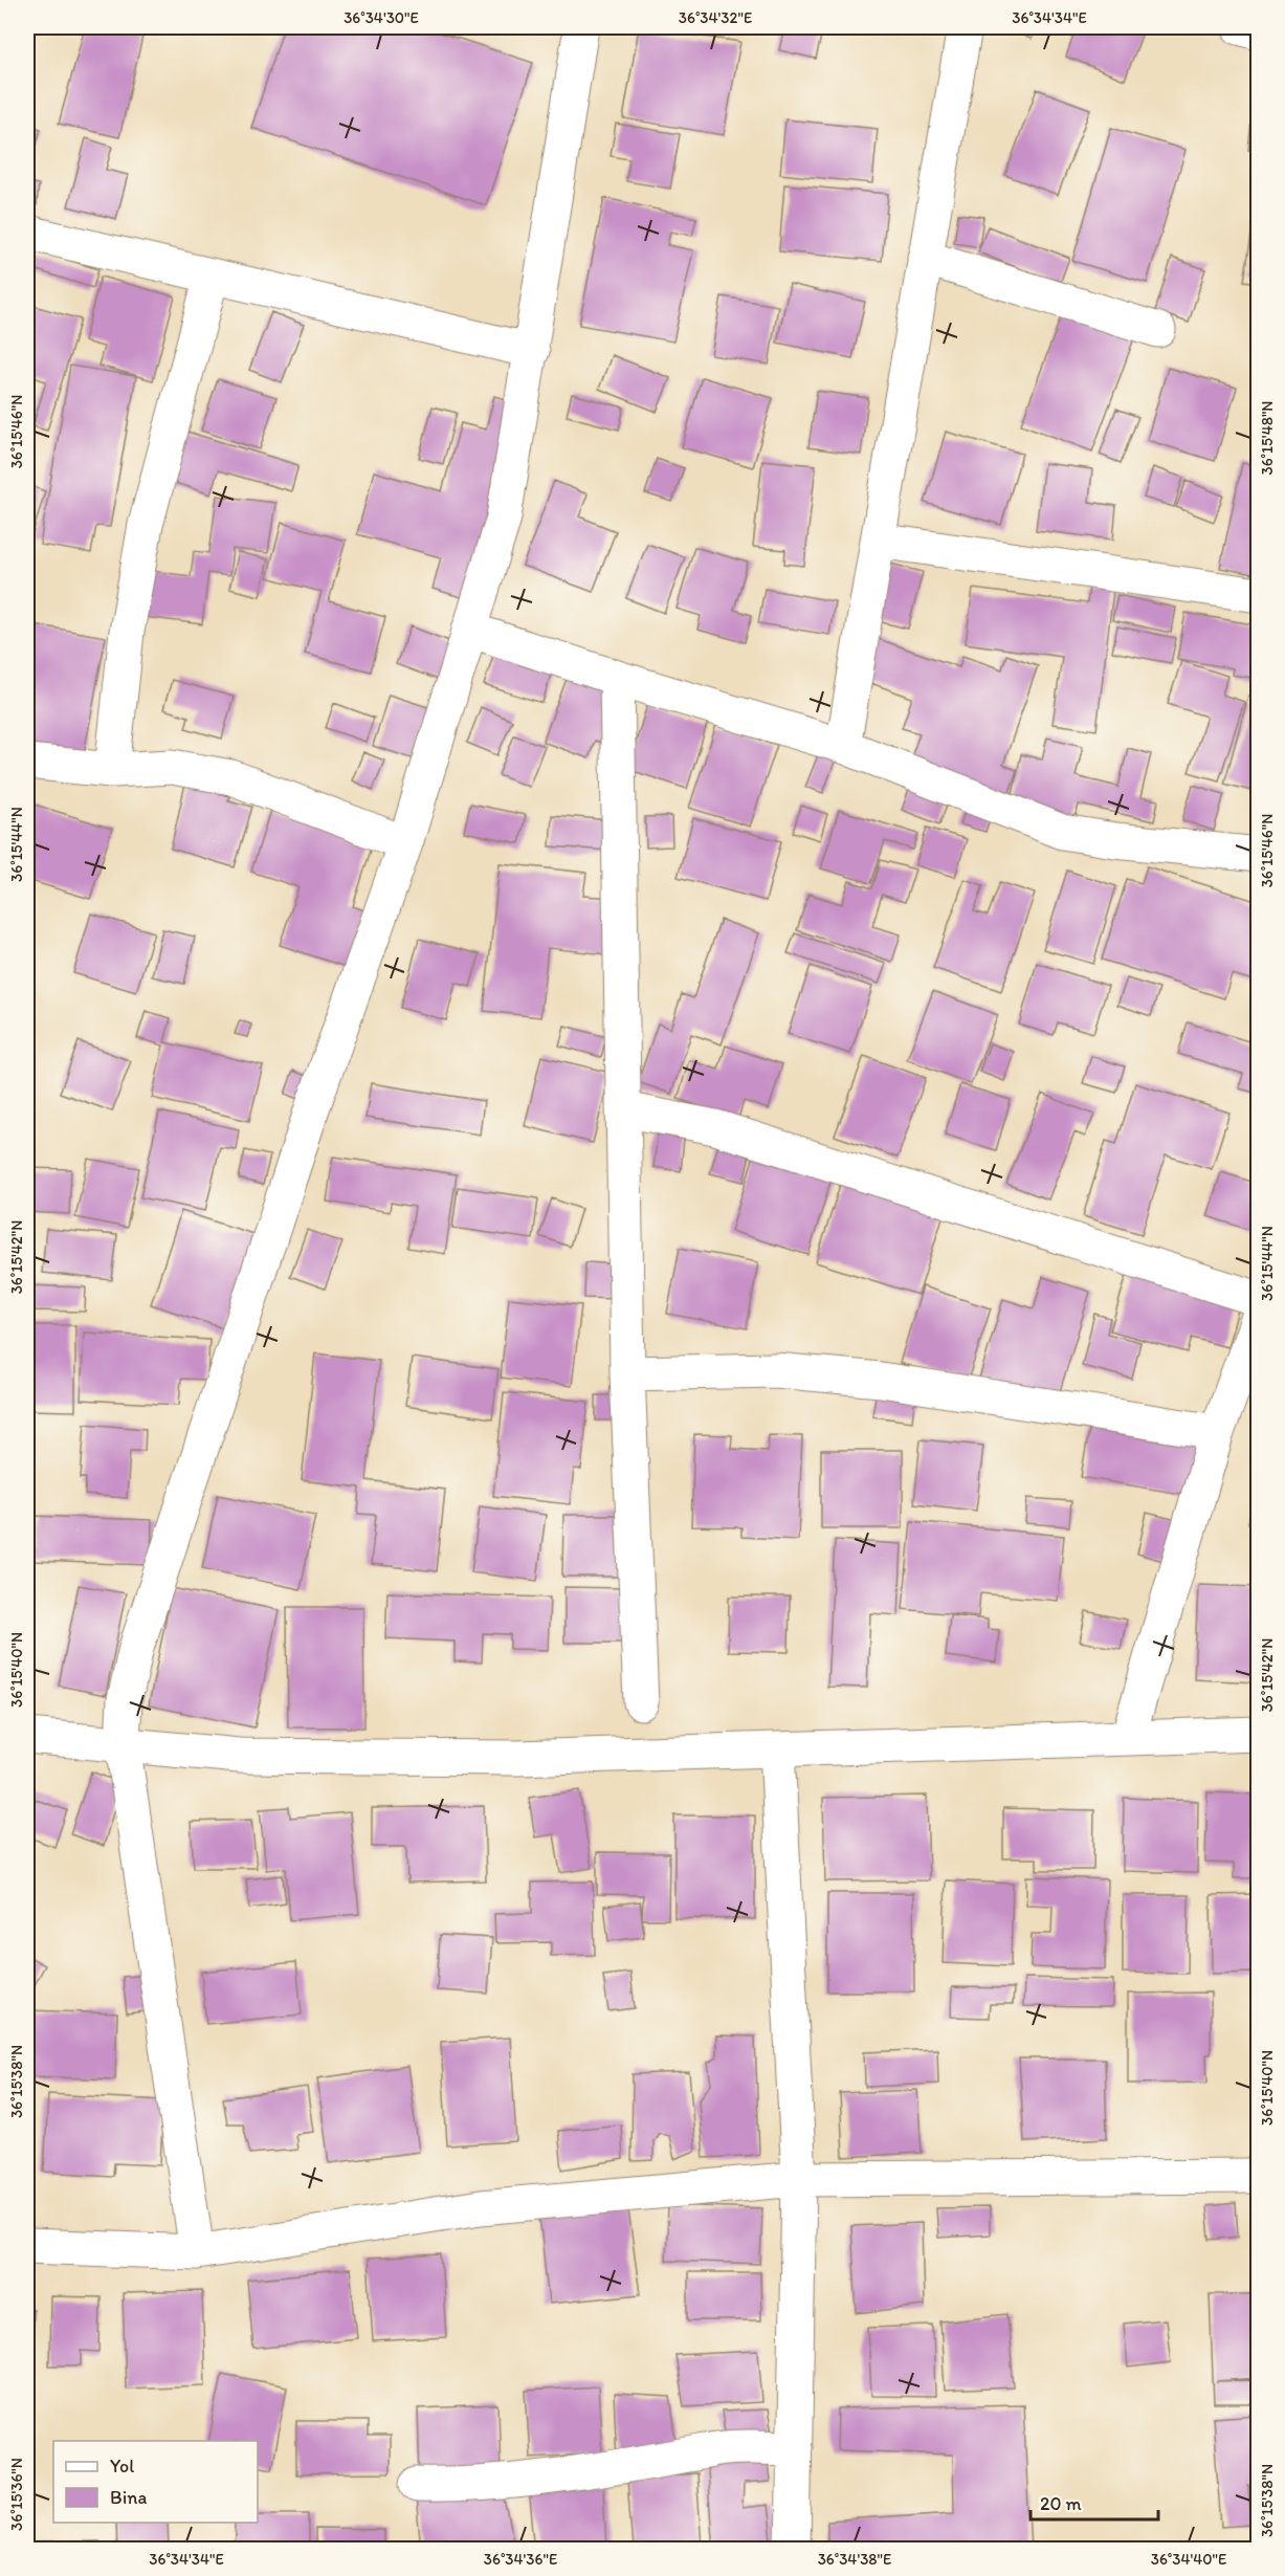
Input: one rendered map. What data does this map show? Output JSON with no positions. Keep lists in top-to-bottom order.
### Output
{
  "legend": ["Yol", "Bina"],
  "scale_bar": "20 m",
  "coordinates": [
    "36°34'30\"E",
    "36°34'32\"E",
    "36°34'34\"E",
    "36°15'46\"N",
    "36°15'48\"N",
    "36°15'44\"N",
    "36°15'42\"N",
    "36°15'40\"N",
    "36°15'38\"N",
    "36°15'36\"N",
    "36°34'36\"E",
    "36°34'38\"E",
    "36°34'40\"E"
  ]
}
